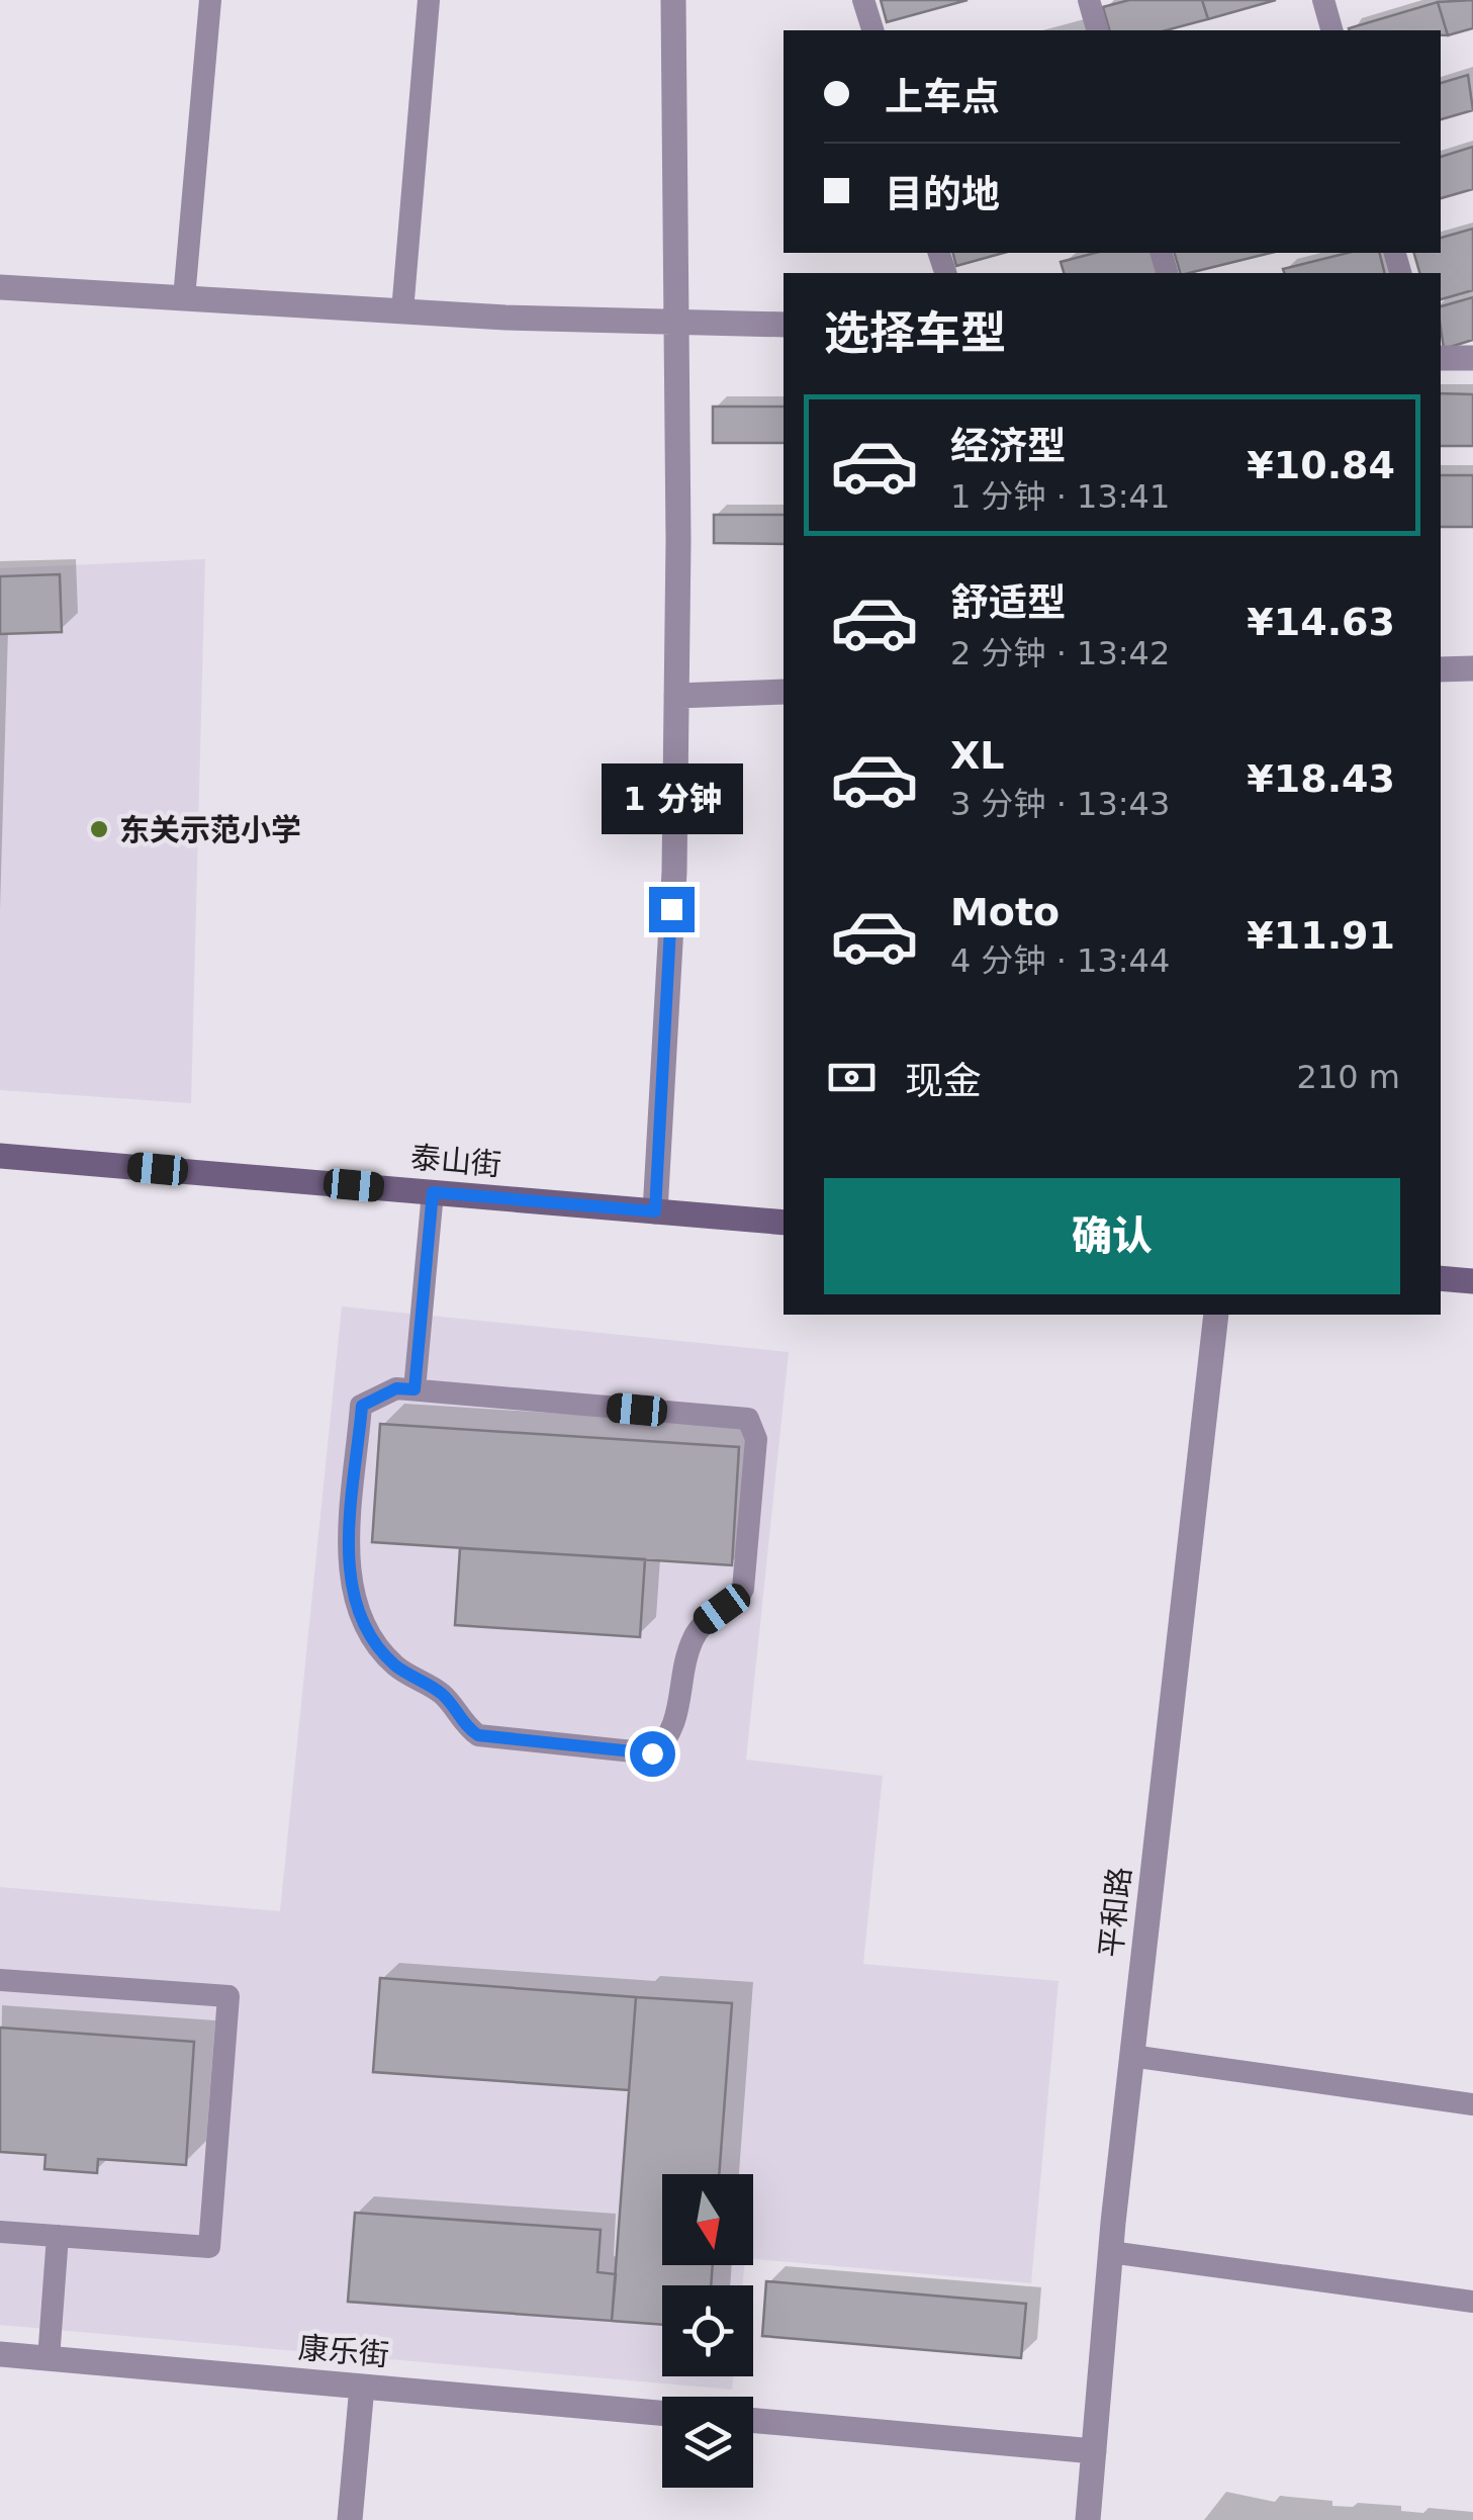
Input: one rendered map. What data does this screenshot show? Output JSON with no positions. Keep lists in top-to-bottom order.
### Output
{
  "streets": {
    "street": ["泰山街", "平和路", "康乐街"]
  },
  "places": ["东关示范小学"],
  "north": "bottom",
  "page": {
    "banner": ["上车点", "目的地"],
    "heading": "选择车型",
    "list": [
      {
        "name": "经济型",
        "note": "1 分钟 · 13:41",
        "value": "¥10.84"
      },
      {
        "name": "舒适型",
        "note": "2 分钟 · 13:42",
        "value": "¥14.63"
      },
      {
        "name": "XL",
        "note": "3 分钟 · 13:43",
        "value": "¥18.43"
      },
      {
        "name": "Moto",
        "note": "4 分钟 · 13:44",
        "value": "¥11.91"
      }
    ],
    "bubble": "1 分钟",
    "pay": ["现金", "210 m"],
    "buttons": "确认"
  }
}
